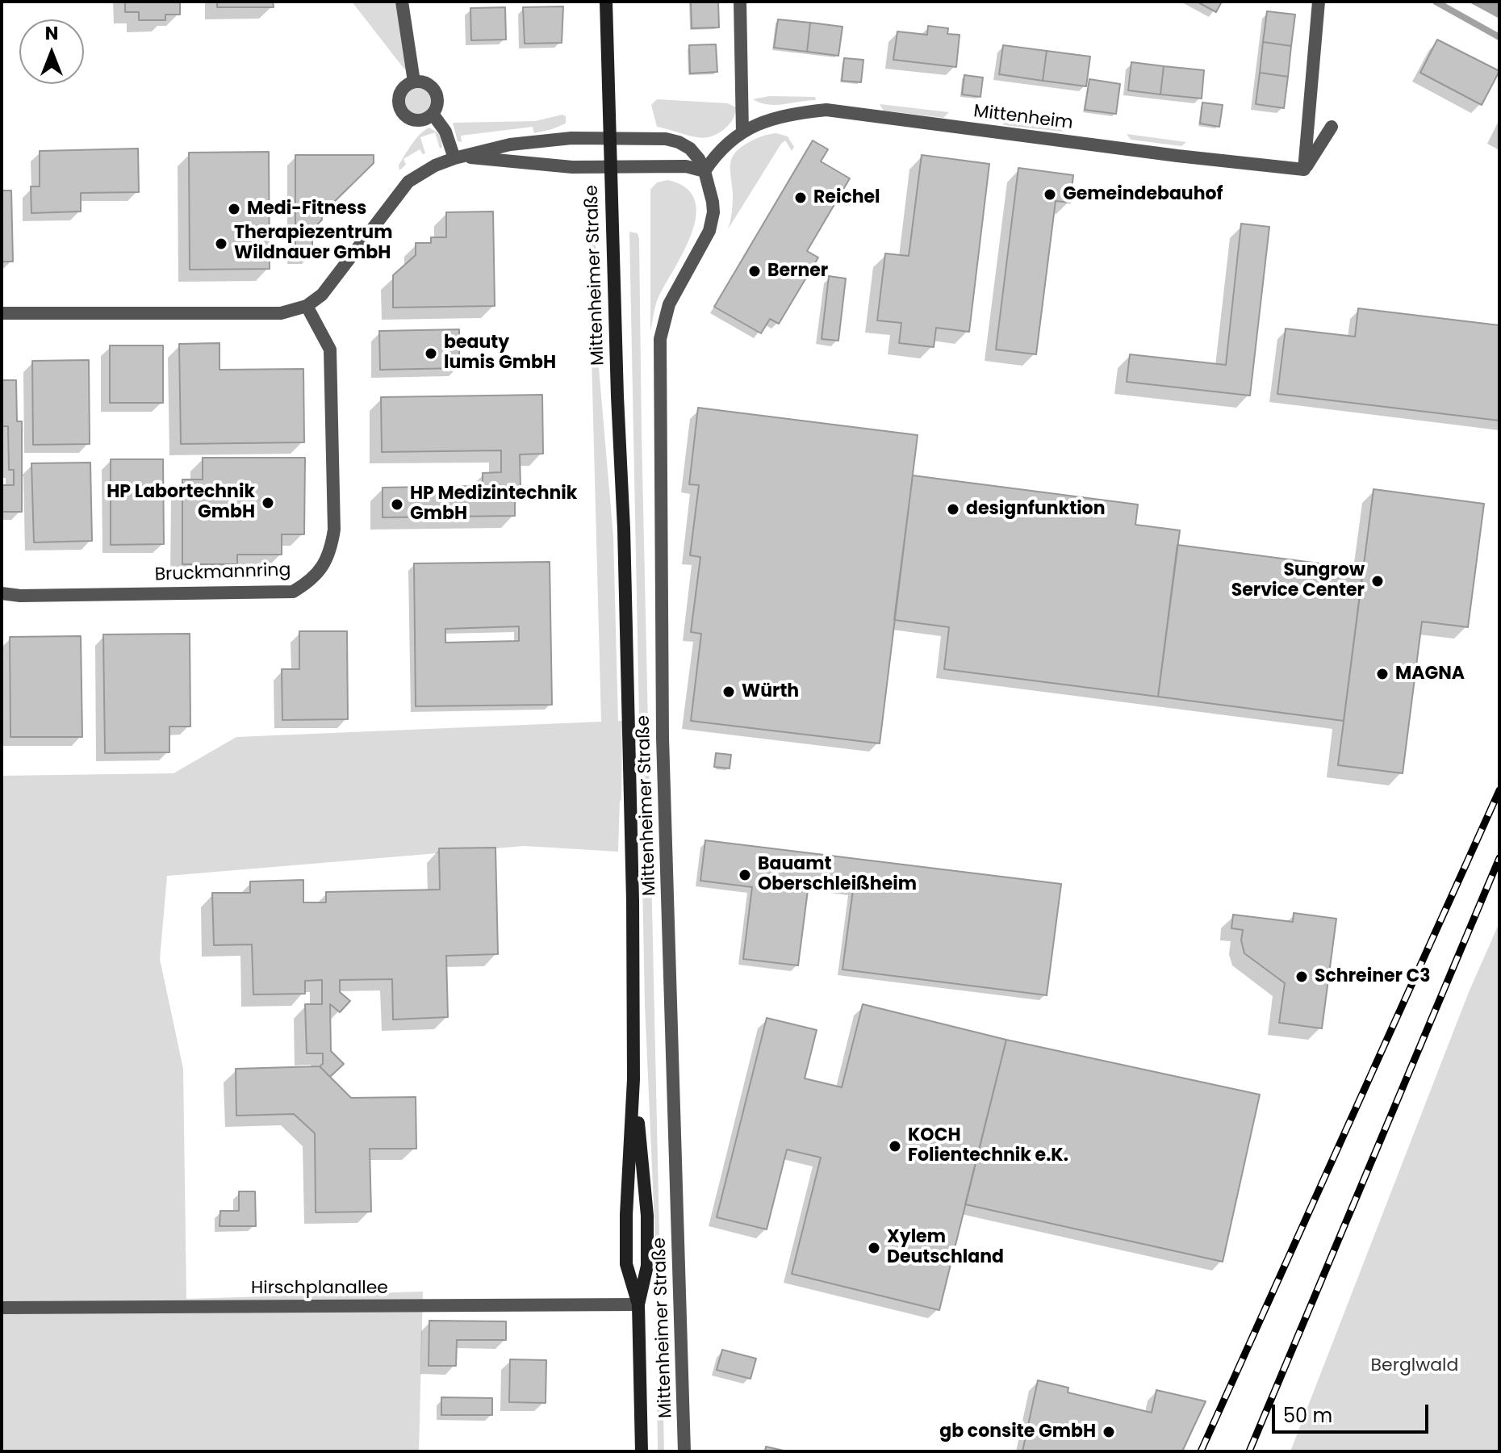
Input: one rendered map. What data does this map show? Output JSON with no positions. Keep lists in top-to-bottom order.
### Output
{
  "streets": {
    "main road": ["Mittenheimer Straße"],
    "street": ["Mittenheim", "Bruckmannring", "Hirschplanallee"]
  },
  "crossings": [
    ["Mittenheim", "Mittenheimer Straße"],
    ["Mittenheimer Straße", "Hirschplanallee"]
  ],
  "parks": ["Berglwald"],
  "places": [
    "Gemeindebauhof",
    "Reichel",
    "Medi-Fitness",
    "Therapiezentrum Wildnauer GmbH",
    "Berner",
    "beauty lumis GmbH",
    "HP Labortechnik GmbH",
    "HP Medizintechnik GmbH",
    "designfunktion",
    "Sungrow Service Center",
    "MAGNA",
    "Würth",
    "Bauamt Oberschleißheim",
    "Schreiner C3",
    "KOCH Folientechnik e.K.",
    "Xylem Deutschland",
    "gb consite GmbH"
  ],
  "scale_bar": "50 m",
  "north": "top"
}
